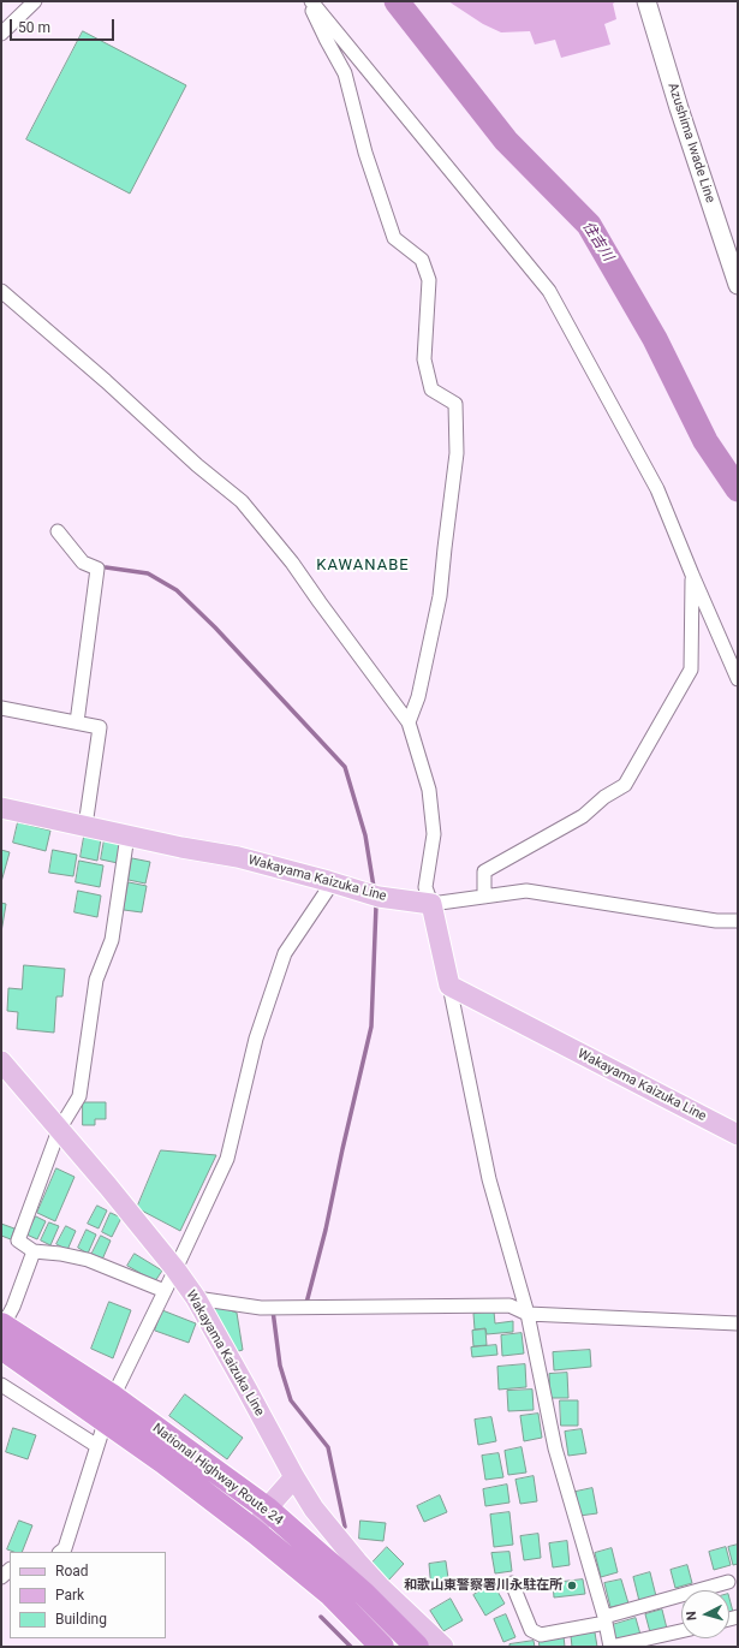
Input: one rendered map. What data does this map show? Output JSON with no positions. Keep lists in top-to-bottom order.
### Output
{
  "streets": {
    "highway": ["National Highway Route 24"],
    "main road": ["Azushima Iwade Line", "Wakayama Kaizuka Line"]
  },
  "districts": ["KAWANABE"],
  "water": ["住吉川"],
  "places": ["和歌山東警察署川永駐在所"],
  "legend": ["Road", "Park", "Building"],
  "scale_bar": "50 m",
  "north": "left"
}
